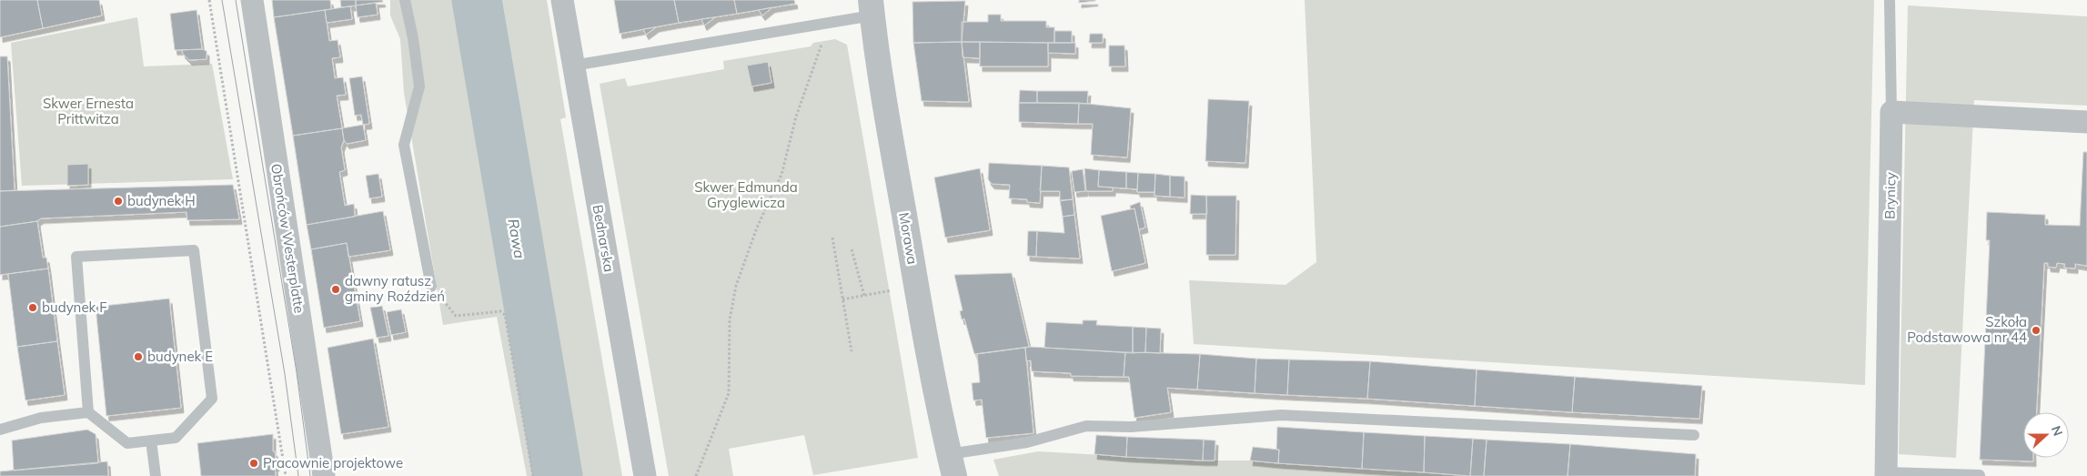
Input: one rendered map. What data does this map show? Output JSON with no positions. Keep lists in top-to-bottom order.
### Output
{
  "streets": {
    "street": [
      "Brynicy",
      "Obrońców Westerplatte",
      "Bednarska",
      "Morawa"
    ]
  },
  "water": ["Rawa"],
  "parks": ["Skwer Ernesta Prittwitza", "Skwer Edmunda Gryglewicza"],
  "places": [
    "budynek H",
    "dawny ratusz gminy Roździeń",
    "budynek F",
    "Szkoła Podstawowa nr 44",
    "budynek E",
    "Pracownie projektowe"
  ],
  "north": "right"
}
